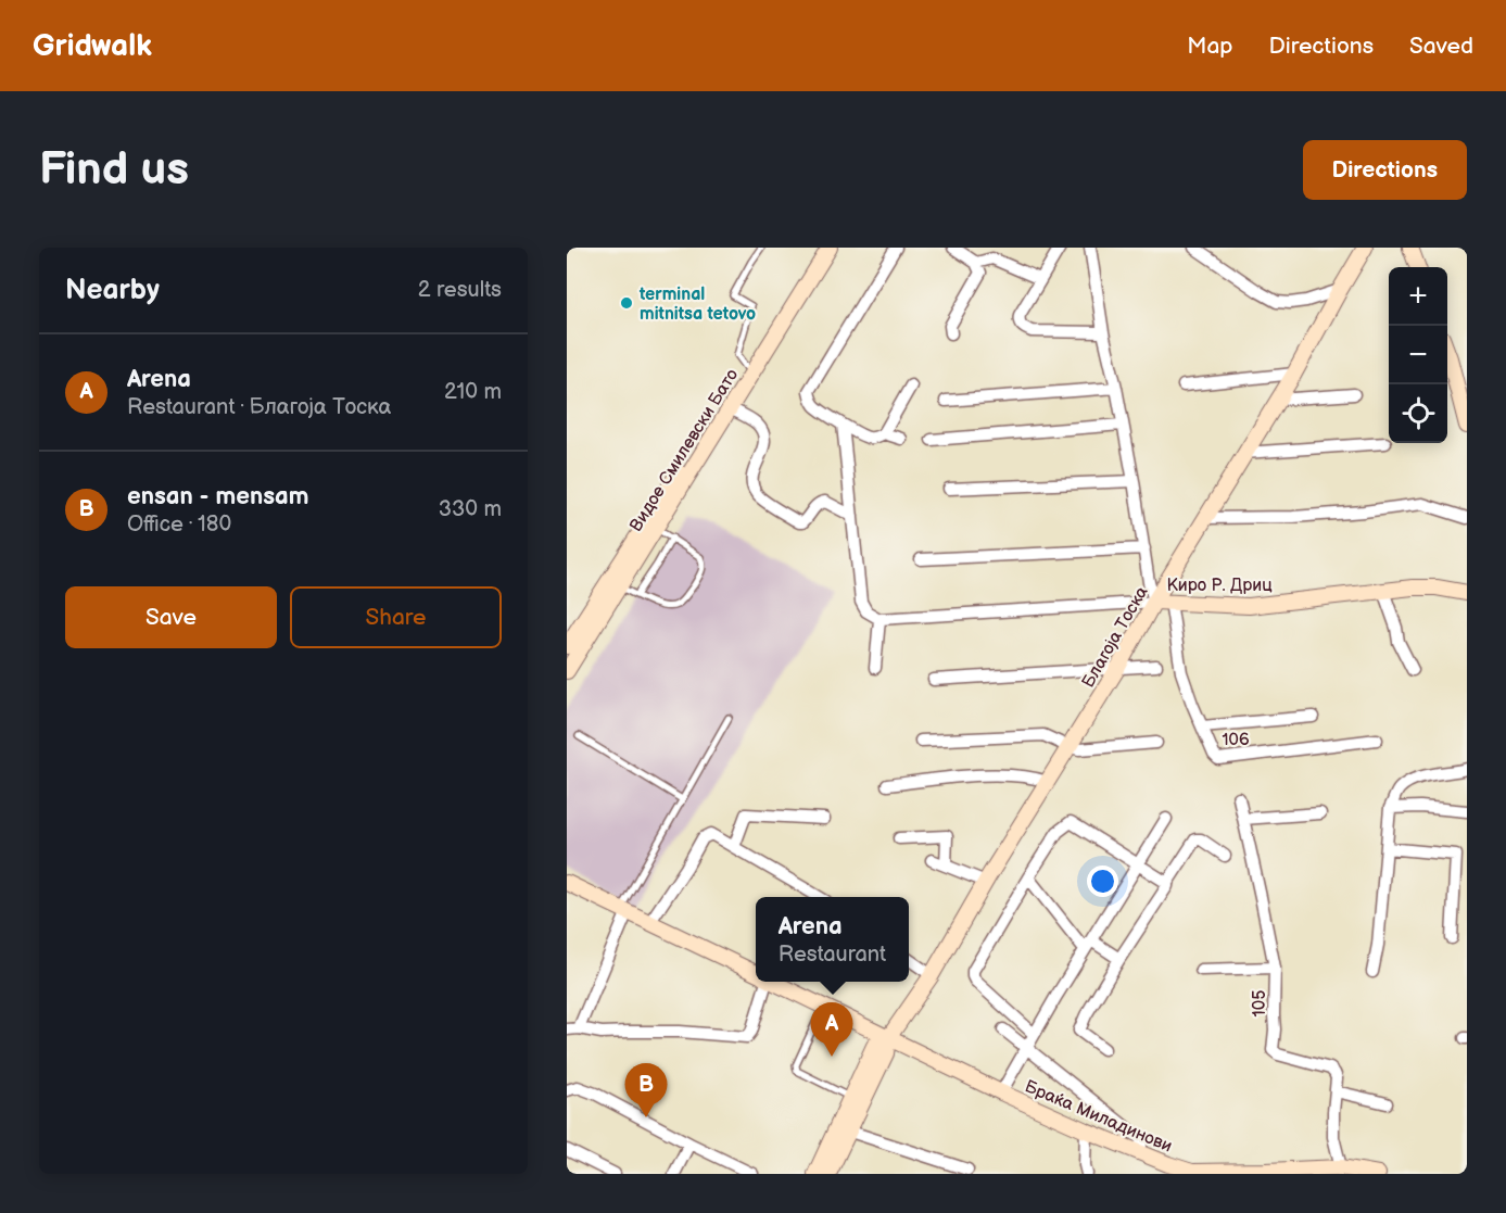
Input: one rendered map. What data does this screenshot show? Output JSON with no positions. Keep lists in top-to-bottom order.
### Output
{
  "streets": {
    "street": [
      "Видое Смилевски Бато",
      "Киро Р. Дриц",
      "Благоја Тоска",
      "106",
      "105",
      "Браќа Миладинови"
    ]
  },
  "crossings": [
    ["Киро Р. Дриц", "Благоја Тоска"],
    ["Киро Р. Дриц", "106"],
    ["Благоја Тоска", "Браќа Миладинови"]
  ],
  "places": ["terminal mitnitsa tetovo"],
  "page": {
    "header": "Gridwalk",
    "nav": ["Map", "Directions", "Saved"],
    "buttons": [
      "Directions",
      ["Save", "Share"]
    ],
    "title": "Find us",
    "heading": ["Nearby", "2 results"],
    "map_buttons": ["+", "−"],
    "list": [
      {
        "mark": "A",
        "name": "Arena",
        "note": "Restaurant · Благоја Тоска",
        "value": "210 m"
      },
      {
        "mark": "B",
        "name": "ensan - mensam",
        "note": "Office · 180",
        "value": "330 m"
      }
    ],
    "popup": ["Arena", "Restaurant"],
    "pins": ["A", "B"]
  }
}
